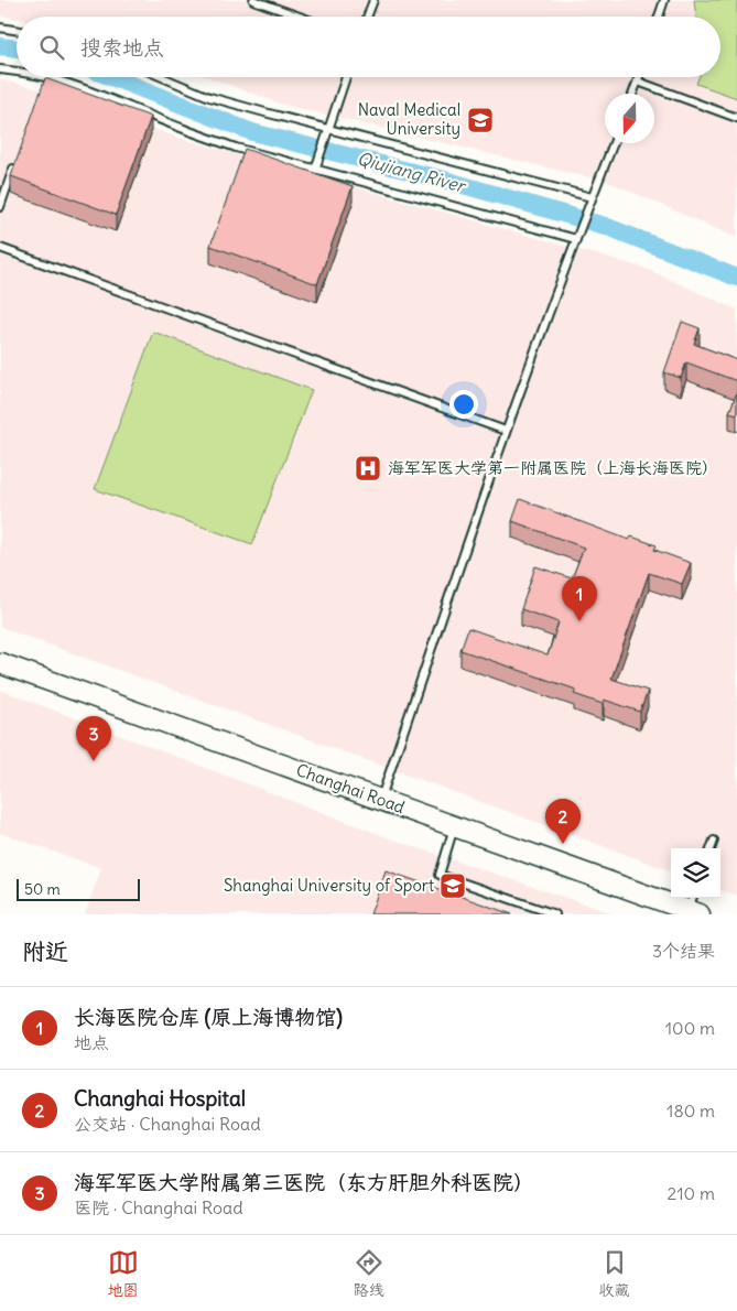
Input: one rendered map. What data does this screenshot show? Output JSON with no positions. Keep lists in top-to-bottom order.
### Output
{
  "streets": {
    "street": ["Changhai Road"]
  },
  "water": ["Qiujiang River"],
  "places": {
    "school or university": ["Naval Medical University", "Shanghai University of Sport"],
    "hospital": ["海军军医大学第一附属医院（上海长海医院）"]
  },
  "scale_bar": "50 m",
  "north": "bottom",
  "page": {
    "search": "搜索地点",
    "pins": ["1", "3", "2"],
    "scale": "50 m",
    "heading": ["附近", "3个结果"],
    "list": [
      {
        "mark": "1",
        "name": "长海医院仓库 (原上海博物馆)",
        "note": "地点",
        "value": "100 m"
      },
      {
        "mark": "2",
        "name": "Changhai Hospital",
        "note": "公交站 · Changhai Road",
        "value": "180 m"
      },
      {
        "mark": "3",
        "name": "海军军医大学附属第三医院（东方肝胆外科医院）",
        "note": "医院 · Changhai Road",
        "value": "210 m"
      }
    ],
    "nav": ["地图", "路线", "收藏"]
  }
}
